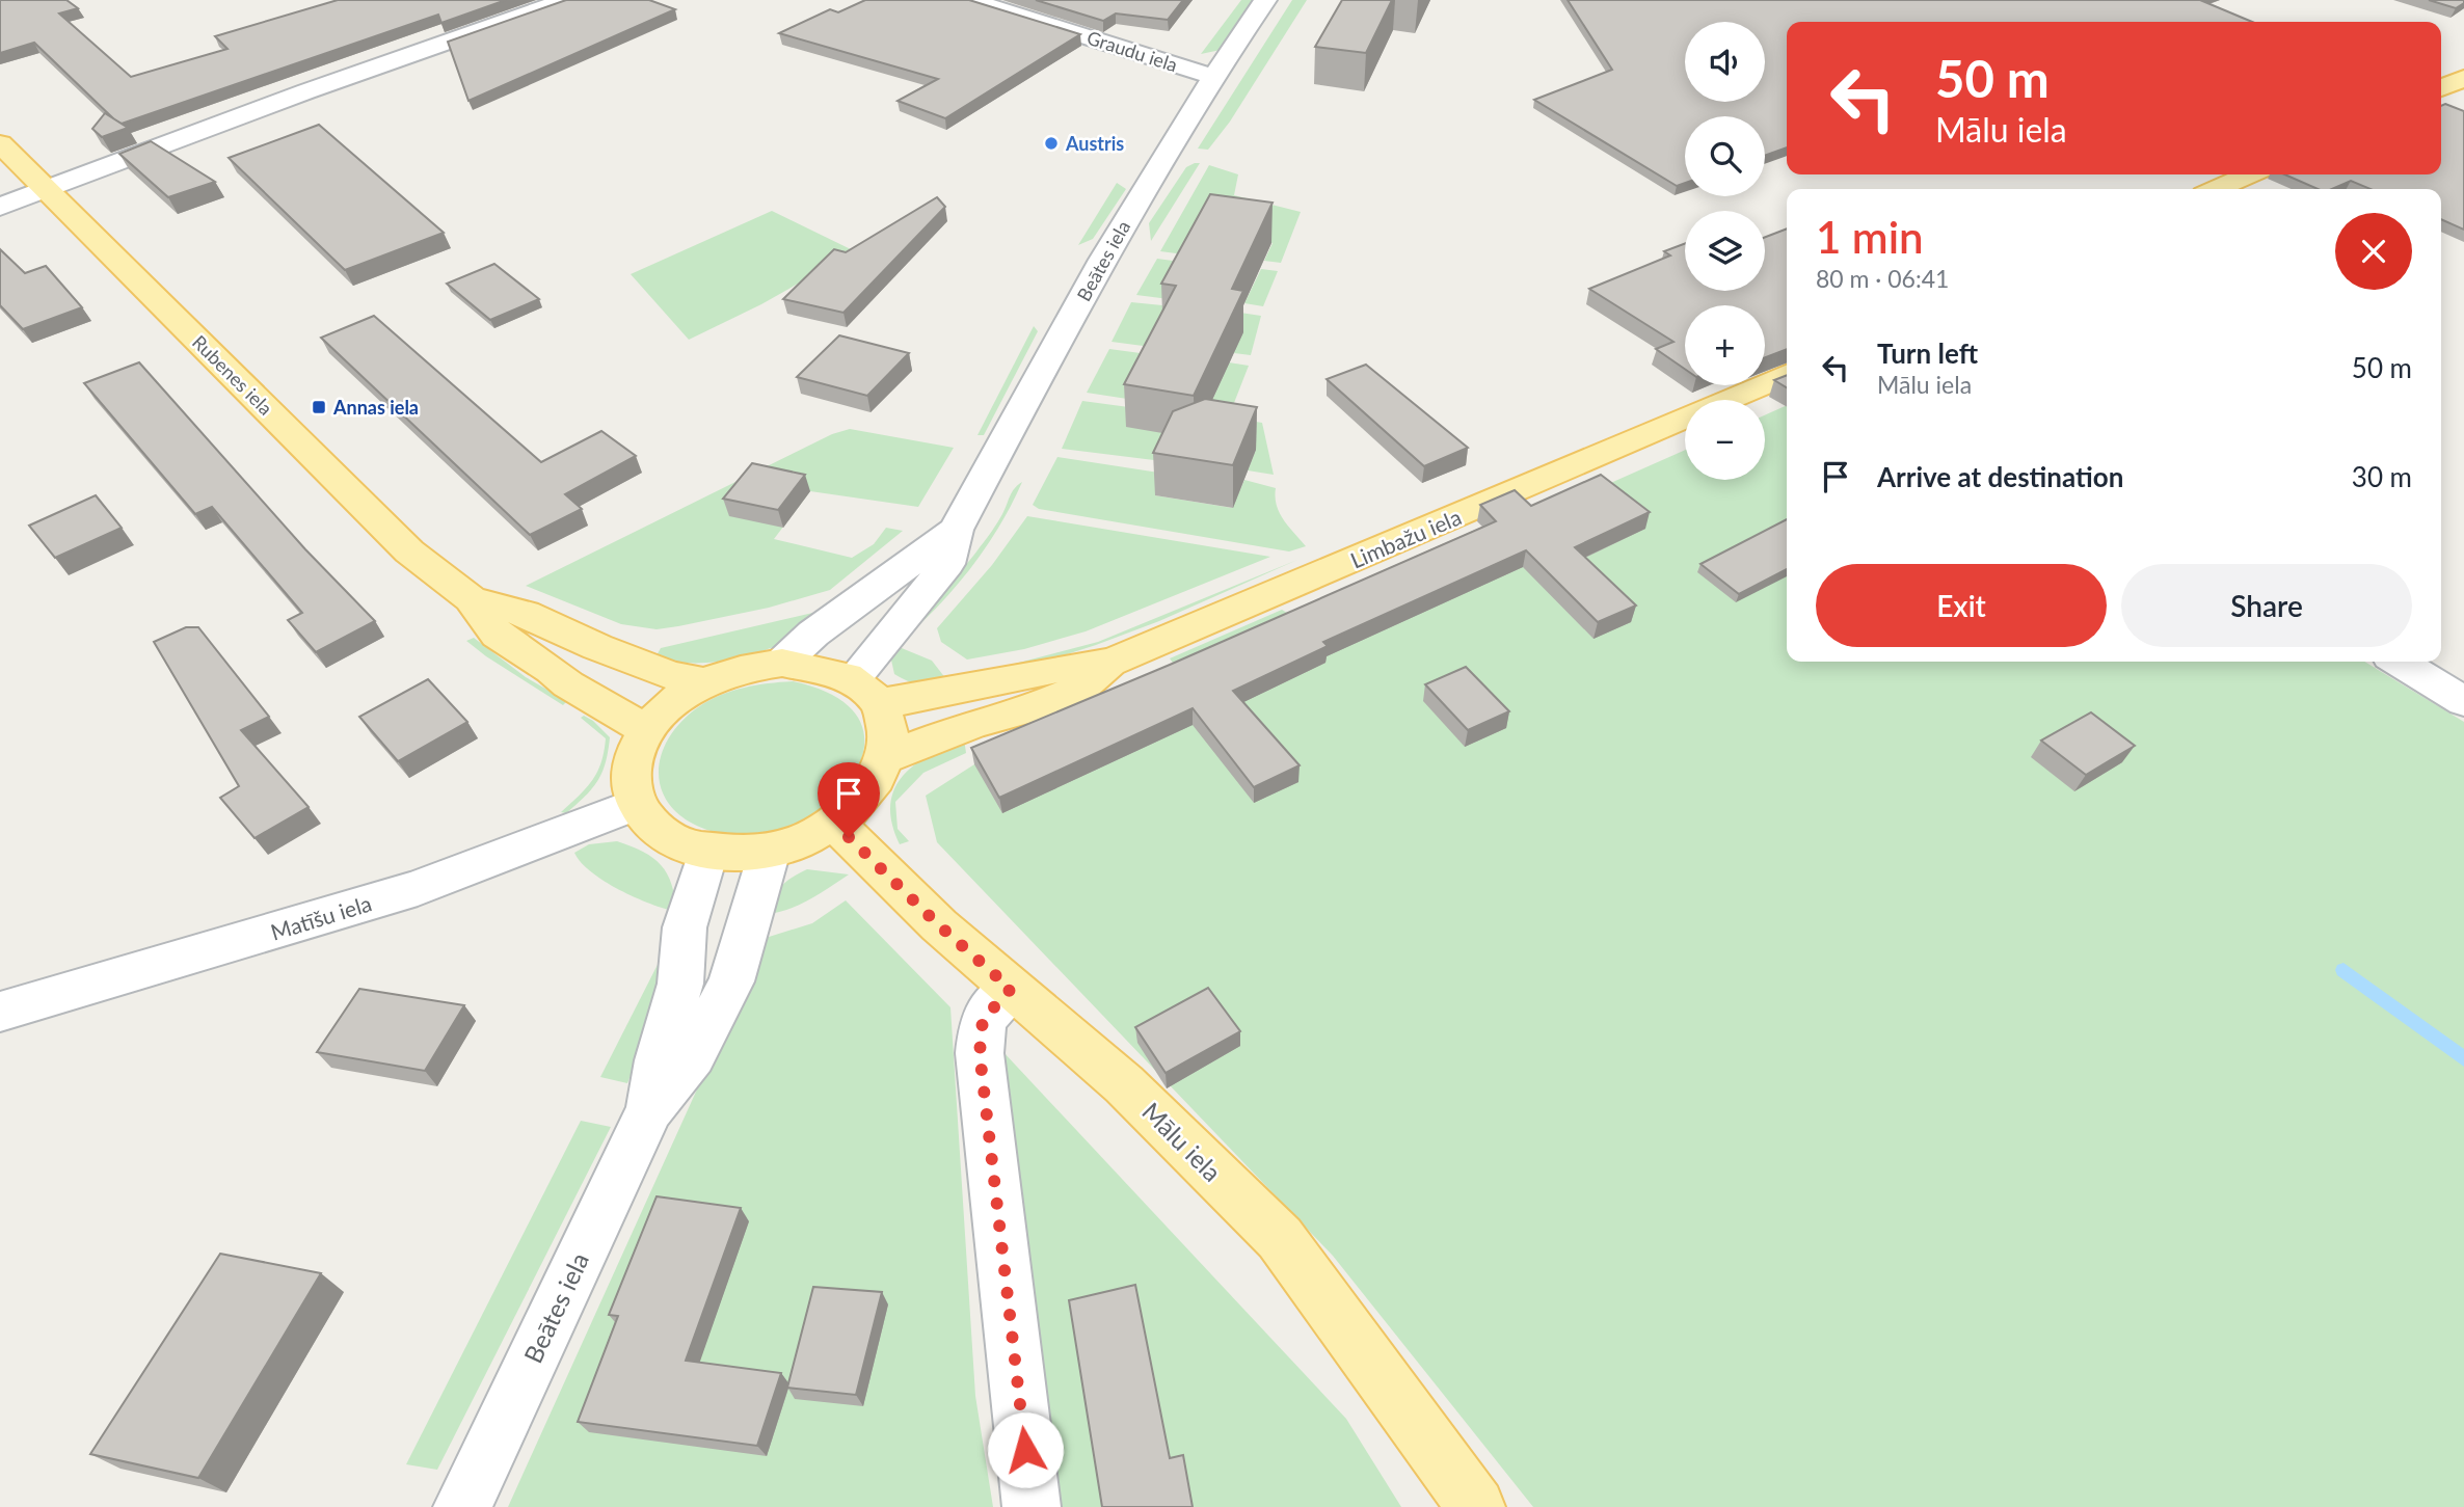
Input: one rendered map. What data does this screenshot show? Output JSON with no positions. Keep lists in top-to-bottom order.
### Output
{
  "streets": {
    "main road": ["Rubenes iela", "Limbažu iela", "Mālu iela"],
    "street": ["Graudu iela", "Beātes iela", "Matīšu iela"]
  },
  "crossings": [
    ["Graudu iela", "Beātes iela"],
    ["Beātes iela", "Rubenes iela"],
    ["Beātes iela", "Limbažu iela"],
    ["Beātes iela", "Matīšu iela"],
    ["Beātes iela", "Mālu iela"],
    ["Rubenes iela", "Limbažu iela"],
    ["Rubenes iela", "Matīšu iela"],
    ["Rubenes iela", "Mālu iela"],
    ["Limbažu iela", "Matīšu iela"],
    ["Limbažu iela", "Mālu iela"],
    ["Matīšu iela", "Mālu iela"]
  ],
  "places": {
    "other": ["Austris"],
    "transit": ["Annas iela"]
  },
  "page": {
    "map_buttons": ["+", "−"],
    "turn": ["50 m", "Mālu iela"],
    "heading": ["1 min", "80 m · 06:41"],
    "list": [
      {
        "name": "Turn left",
        "note": "Mālu iela",
        "value": "50 m"
      },
      {
        "name": "Arrive at destination",
        "value": "30 m"
      }
    ],
    "buttons": ["Exit", "Share"]
  }
}
